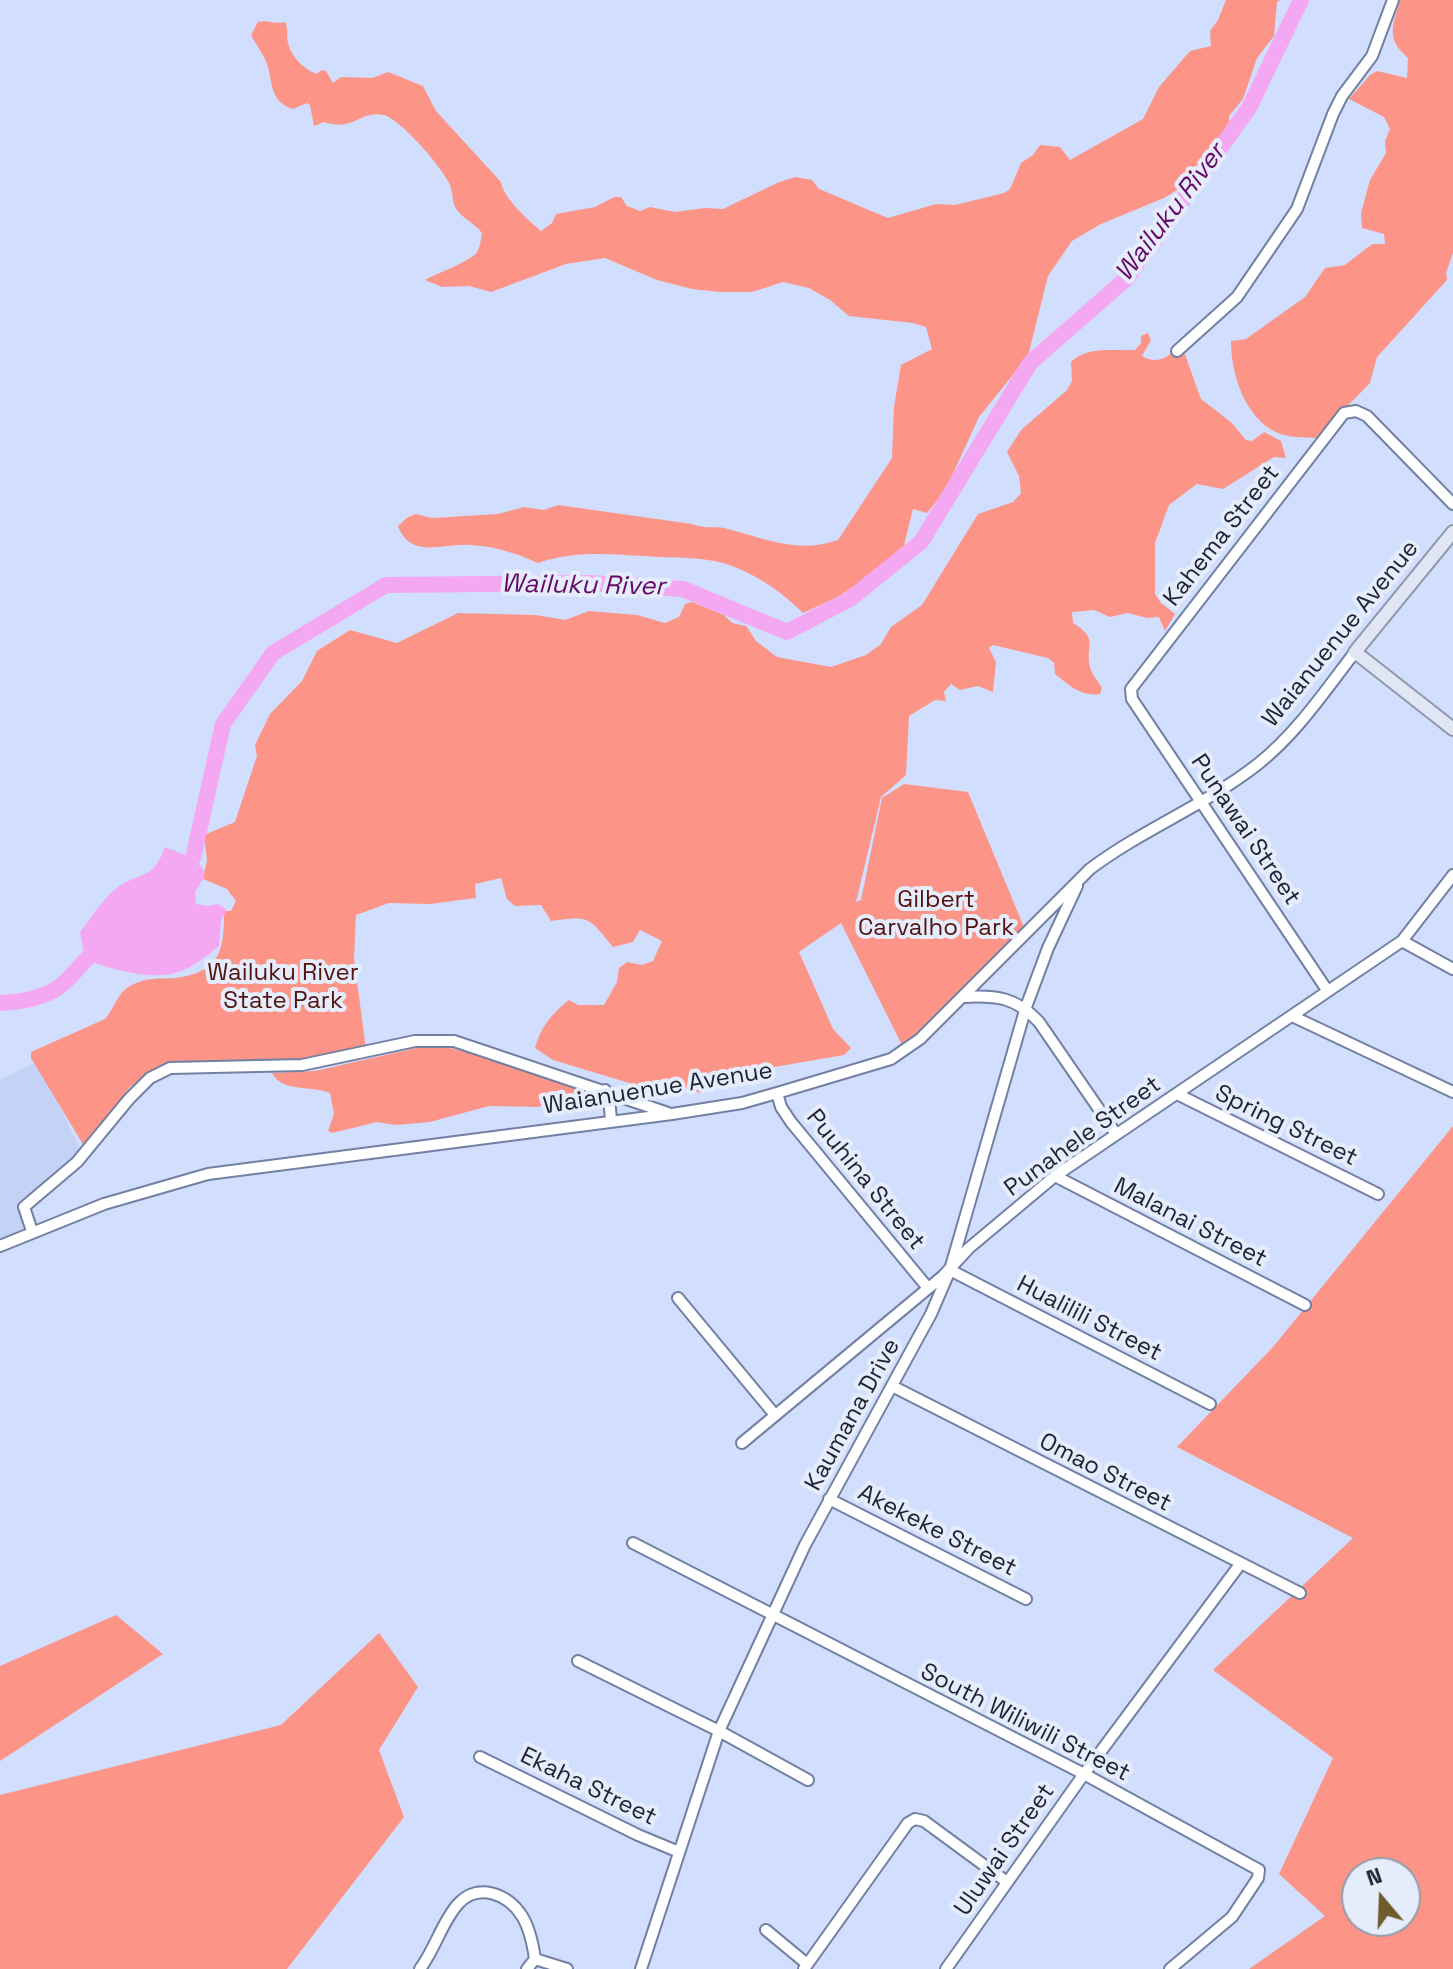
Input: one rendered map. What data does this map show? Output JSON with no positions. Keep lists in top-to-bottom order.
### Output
{
  "streets": {
    "main road": ["Waianuenue Avenue"],
    "street": [
      "Kahema Street",
      "Punawai Street",
      "Spring Street",
      "Punahele Street",
      "Puuhina Street",
      "Malanai Street",
      "Hualilili Street",
      "Kaumana Drive",
      "Omao Street",
      "Akekeke Street",
      "South Wiliwili Street",
      "Ekaha Street",
      "Uluwai Street"
    ]
  },
  "crossings": [
    ["Kahema Street", "Punawai Street"],
    ["Waianuenue Avenue", "Punawai Street"],
    ["Waianuenue Avenue", "Puuhina Street"],
    ["Waianuenue Avenue", "Kaumana Drive"],
    ["Punawai Street", "Punahele Street"],
    ["Spring Street", "Punahele Street"],
    ["Punahele Street", "Puuhina Street"],
    ["Punahele Street", "Malanai Street"],
    ["Punahele Street", "Hualilili Street"],
    ["Punahele Street", "Kaumana Drive"],
    ["Hualilili Street", "Kaumana Drive"],
    ["Kaumana Drive", "Omao Street"],
    ["Kaumana Drive", "Akekeke Street"],
    ["Kaumana Drive", "South Wiliwili Street"],
    ["Kaumana Drive", "Ekaha Street"],
    ["Omao Street", "Uluwai Street"],
    ["South Wiliwili Street", "Uluwai Street"]
  ],
  "water": ["Wailuku River"],
  "parks": ["Gilbert Carvalho Park", "Wailuku River State Park"],
  "north": "top"
}
